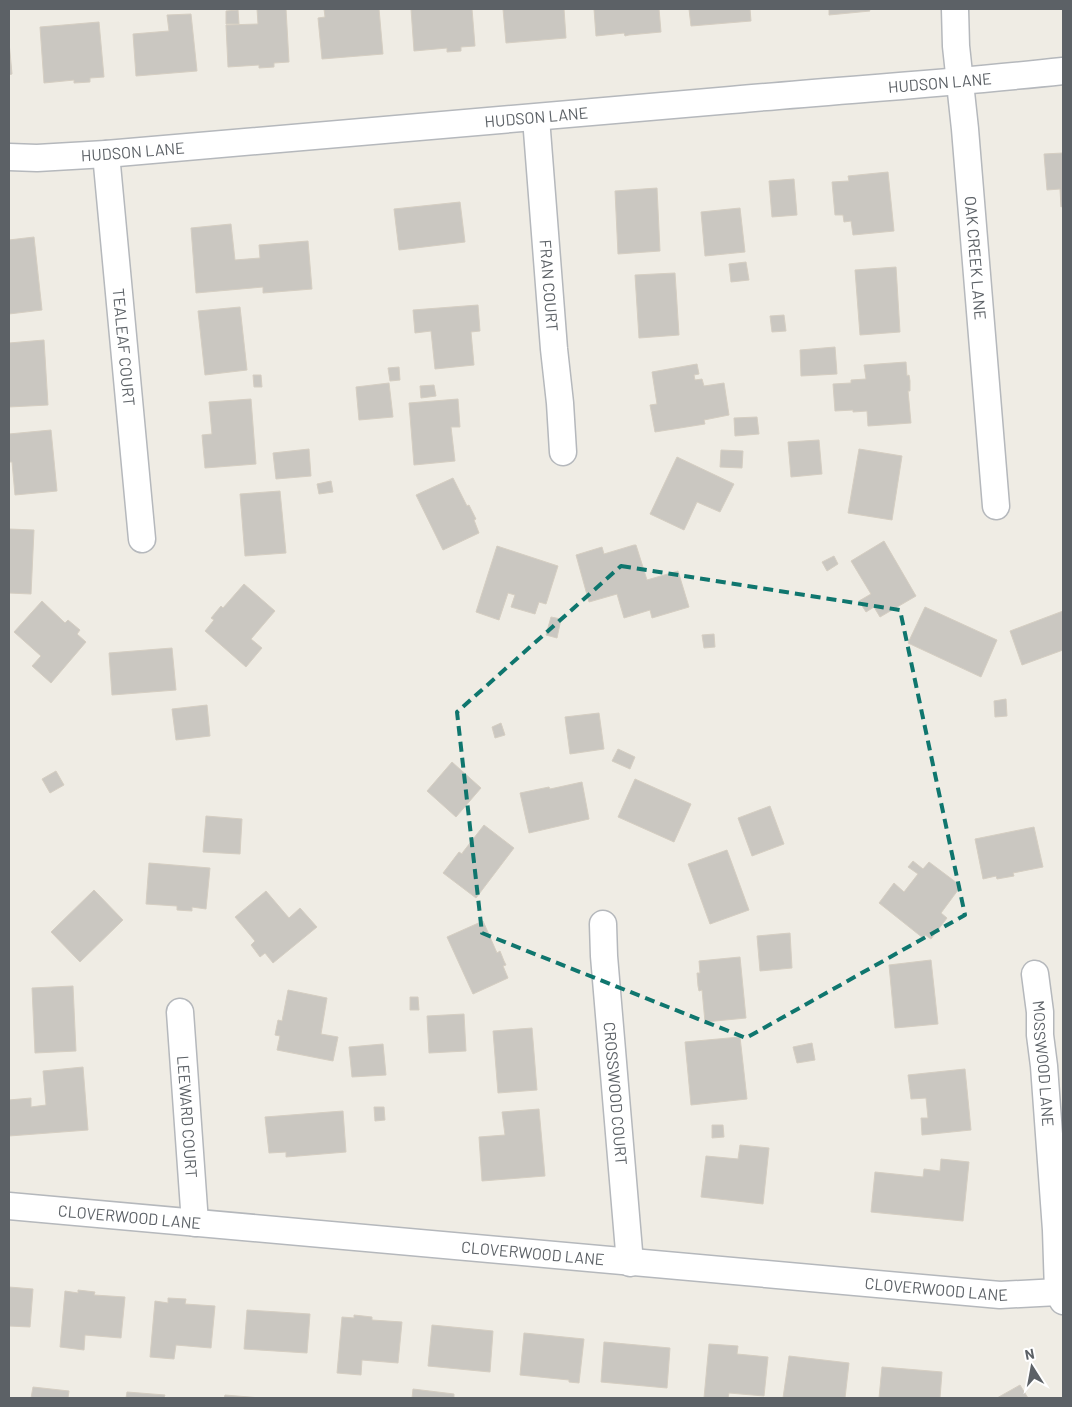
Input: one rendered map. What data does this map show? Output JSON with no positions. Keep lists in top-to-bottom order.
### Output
{
  "streets": {
    "street": [
      "HUDSON LANE",
      "OAK CREEK LANE",
      "FRAN COURT",
      "TEALEAF COURT",
      "MOSSWOOD LANE",
      "CROSSWOOD COURT",
      "LEEWARD COURT",
      "CLOVERWOOD LANE"
    ]
  },
  "crossings": [
    ["HUDSON LANE", "OAK CREEK LANE"],
    ["HUDSON LANE", "FRAN COURT"],
    ["HUDSON LANE", "TEALEAF COURT"],
    ["MOSSWOOD LANE", "CLOVERWOOD LANE"],
    ["CROSSWOOD COURT", "CLOVERWOOD LANE"],
    ["LEEWARD COURT", "CLOVERWOOD LANE"]
  ],
  "north": "top"
}
